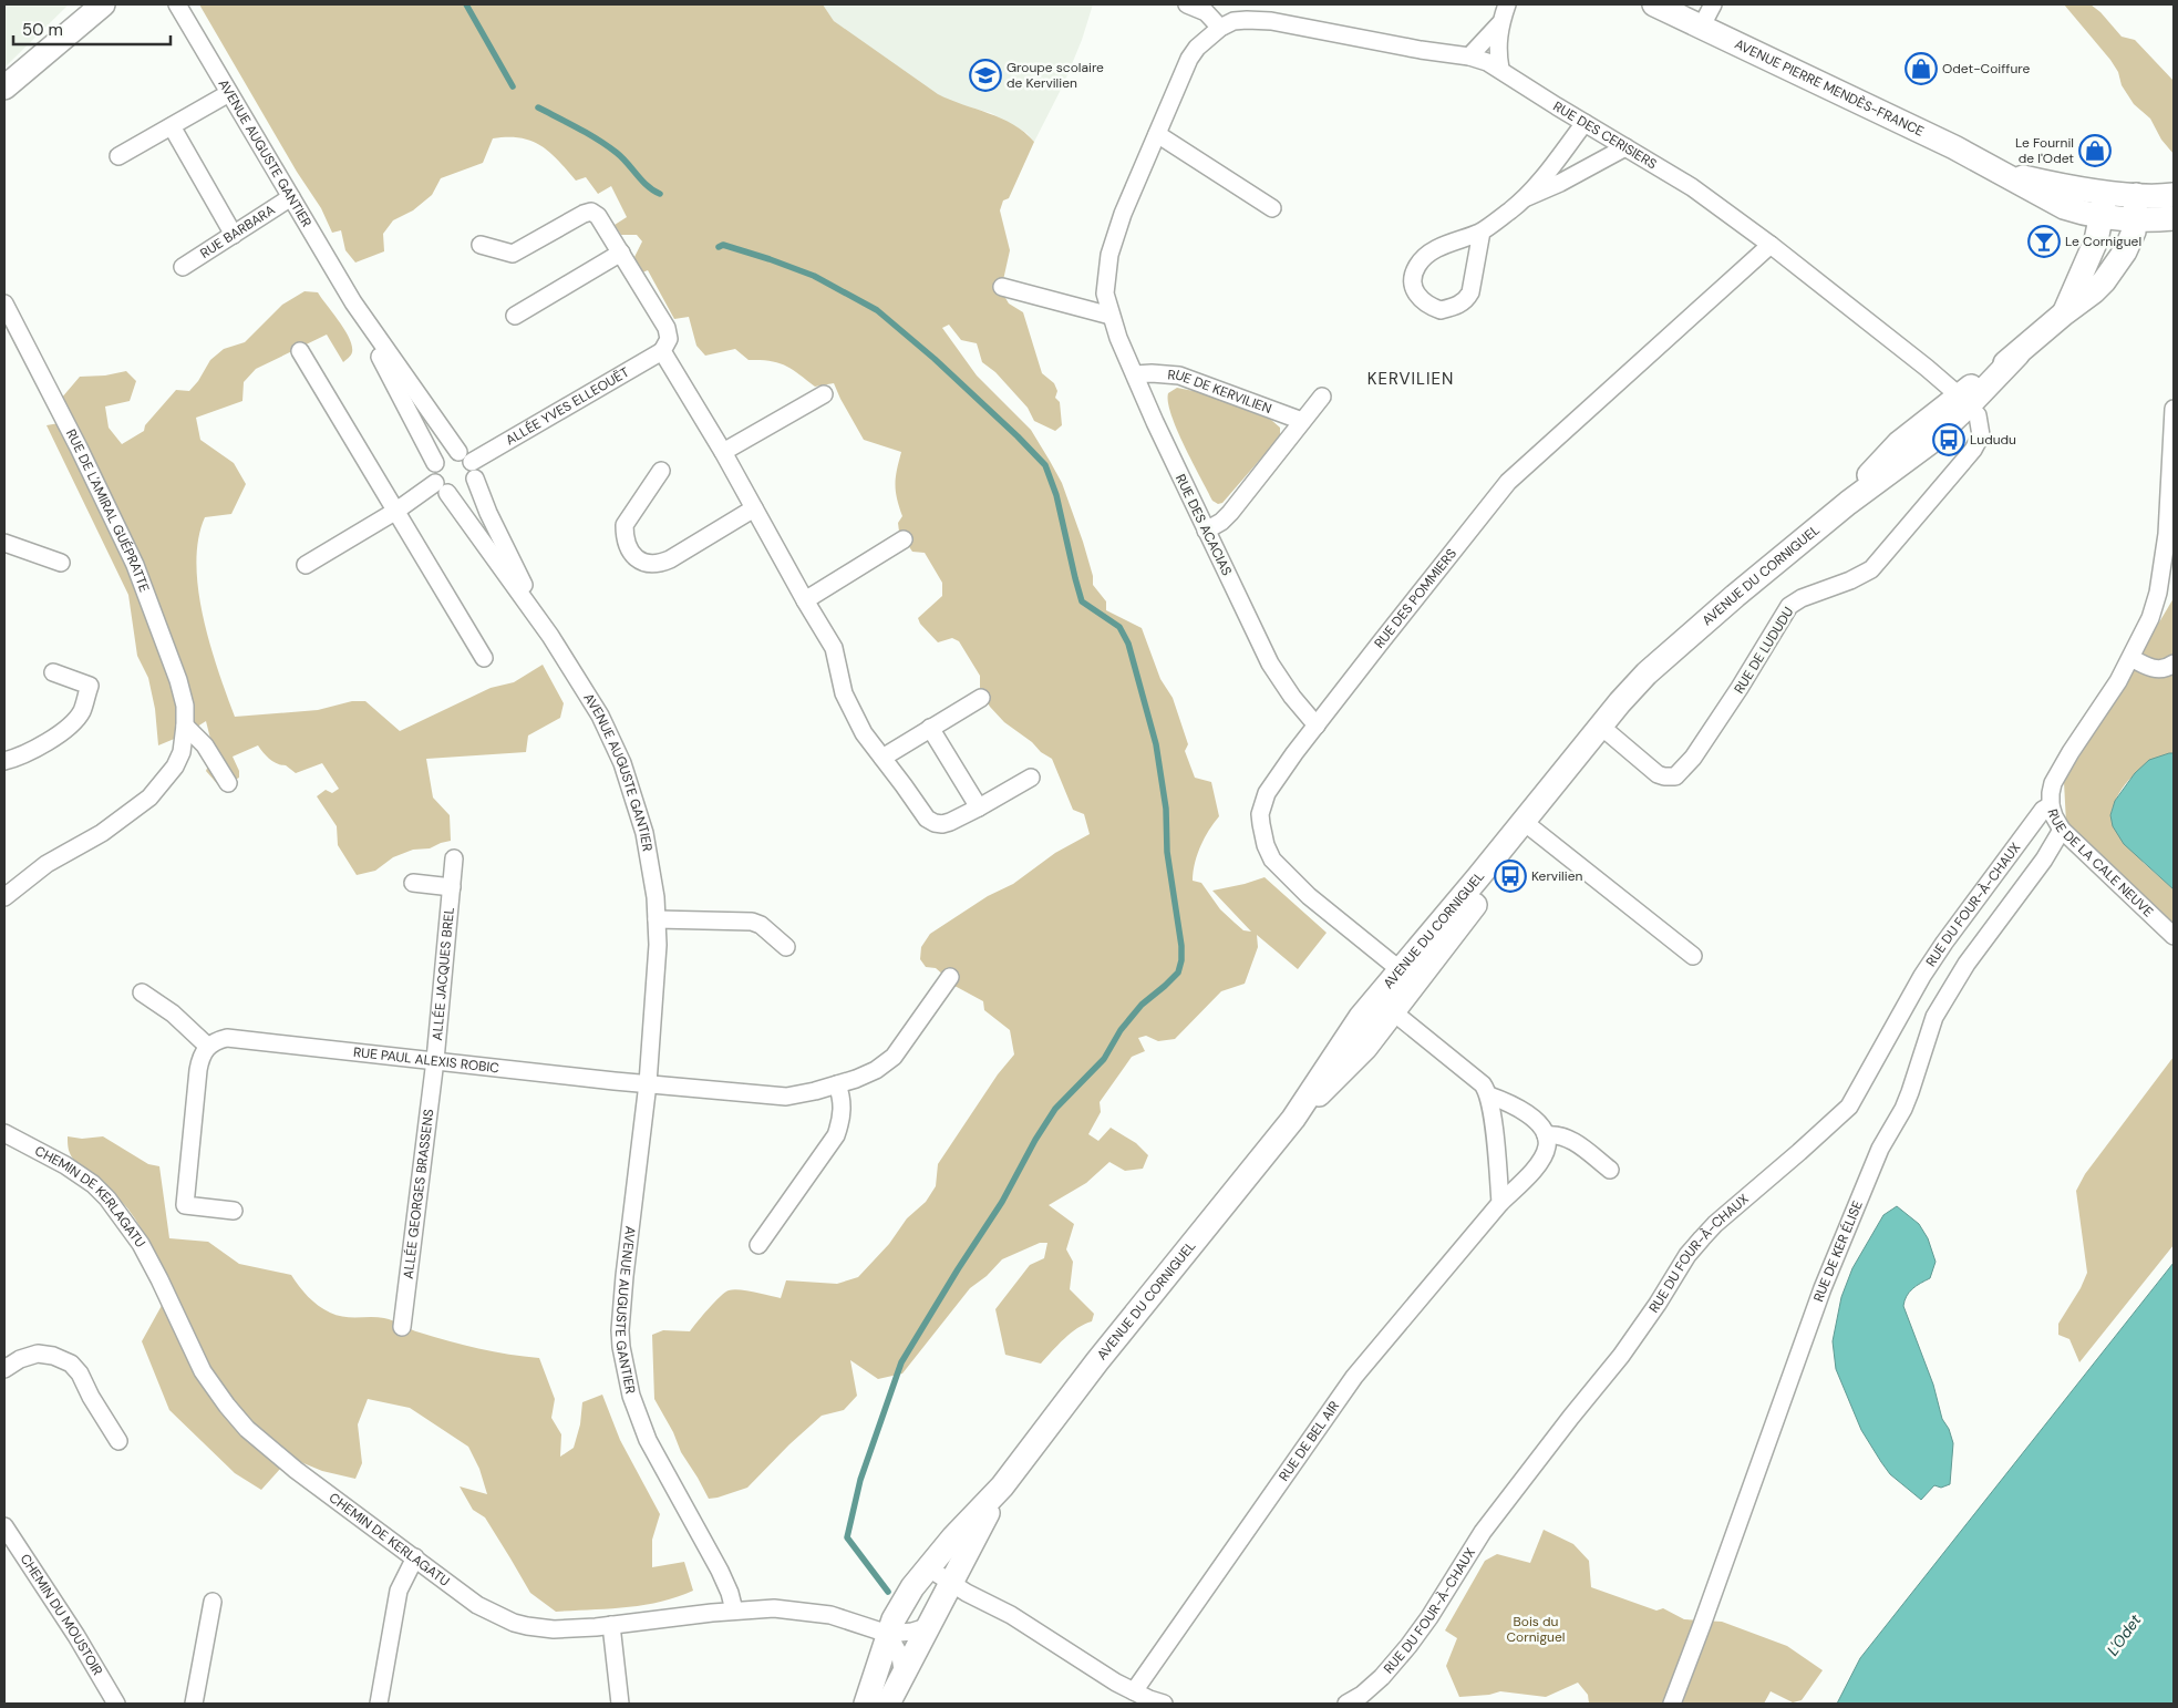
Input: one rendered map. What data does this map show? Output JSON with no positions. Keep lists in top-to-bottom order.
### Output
{
  "streets": {
    "street": [
      "AVENUE PIERRE MENDÈS-FRANCE",
      "RUE DES CERISIERS",
      "AVENUE AUGUSTE GANTIER",
      "RUE BARBARA",
      "RUE DE KERVILIEN",
      "ALLÉE YVES ELLEOUËT",
      "RUE DE L'AMIRAL GUÉPRATTE",
      "RUE DES ACACIAS",
      "AVENUE DU CORNIGUEL",
      "RUE DES POMMIERS",
      "RUE DE LUDUDU",
      "RUE DE LA CALE NEUVE",
      "RUE DU FOUR-À-CHAUX",
      "ALLÉE JACQUES BREL",
      "RUE PAUL ALEXIS ROBIC",
      "ALLÉE GEORGES BRASSENS",
      "CHEMIN DE KERLAGATU",
      "RUE DE KER ÉLISE",
      "RUE DE BEL AIR",
      "CHEMIN DU MOUSTOIR"
    ]
  },
  "crossings": [
    ["AVENUE PIERRE MENDÈS-FRANCE", "AVENUE DU CORNIGUEL"],
    ["RUE DES CERISIERS", "RUE DES ACACIAS"],
    ["RUE DES CERISIERS", "AVENUE DU CORNIGUEL"],
    ["RUE DES CERISIERS", "RUE DES POMMIERS"],
    ["RUE DES CERISIERS", "RUE DE LUDUDU"],
    ["AVENUE AUGUSTE GANTIER", "RUE BARBARA"],
    ["AVENUE AUGUSTE GANTIER", "ALLÉE YVES ELLEOUËT"],
    ["AVENUE AUGUSTE GANTIER", "RUE PAUL ALEXIS ROBIC"],
    ["AVENUE AUGUSTE GANTIER", "CHEMIN DE KERLAGATU"],
    ["RUE DE KERVILIEN", "RUE DES ACACIAS"],
    ["RUE DES ACACIAS", "RUE DES POMMIERS"],
    ["AVENUE DU CORNIGUEL", "RUE DES POMMIERS"],
    ["AVENUE DU CORNIGUEL", "RUE DE LUDUDU"],
    ["AVENUE DU CORNIGUEL", "CHEMIN DE KERLAGATU"],
    ["RUE DE LA CALE NEUVE", "RUE DU FOUR-À-CHAUX"],
    ["RUE DE LA CALE NEUVE", "RUE DE KER ÉLISE"],
    ["ALLÉE JACQUES BREL", "RUE PAUL ALEXIS ROBIC"],
    ["ALLÉE JACQUES BREL", "ALLÉE GEORGES BRASSENS"],
    ["RUE PAUL ALEXIS ROBIC", "ALLÉE GEORGES BRASSENS"]
  ],
  "districts": ["KERVILIEN"],
  "water": ["L'Odet"],
  "parks": ["Bois du Corniguel"],
  "places": {
    "shop": ["Odet-Coiffure", "Le Fournil de l'Odet"],
    "school or university": ["Groupe scolaire de Kervilien"],
    "bar": ["Le Corniguel"],
    "bus stop": ["Lududu", "Kervilien"]
  },
  "scale_bar": "50 m"
}
